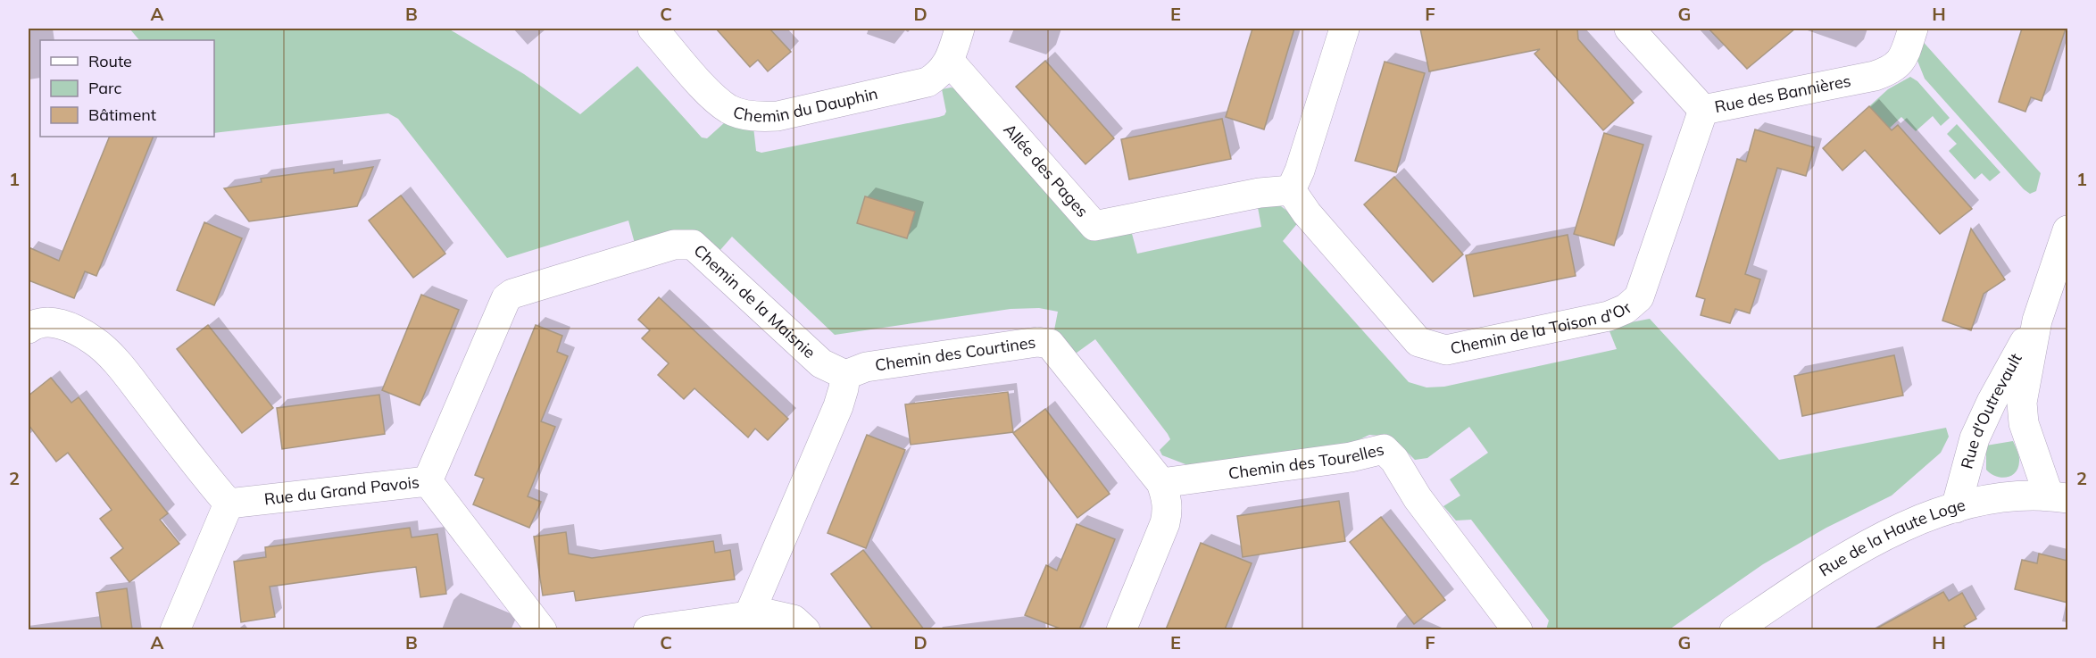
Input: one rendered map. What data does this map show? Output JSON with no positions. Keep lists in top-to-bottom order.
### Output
{
  "streets": {
    "street": [
      "Rue des Bannières",
      "Chemin du Dauphin",
      "Allée des Pages",
      "Chemin de la Maisnie",
      "Chemin de la Toison d'Or",
      "Chemin des Courtines",
      "Rue d'Outrevault",
      "Chemin des Tourelles",
      "Rue du Grand Pavois",
      "Rue de la Haute Loge"
    ]
  },
  "crossings": [
    ["Rue des Bannières", "Chemin de la Toison d'Or"],
    ["Chemin du Dauphin", "Allée des Pages"],
    ["Allée des Pages", "Chemin de la Toison d'Or"],
    ["Chemin de la Maisnie", "Chemin des Courtines"],
    ["Chemin de la Maisnie", "Rue du Grand Pavois"],
    ["Chemin des Courtines", "Chemin des Tourelles"],
    ["Rue d'Outrevault", "Rue de la Haute Loge"]
  ],
  "legend": ["Route", "Parc", "Bâtiment"],
  "grid": {
    "columns": [
      "A",
      "B",
      "C",
      "D",
      "E",
      "F",
      "G",
      "H"
    ],
    "rows": ["1", "2"]
  }
}
